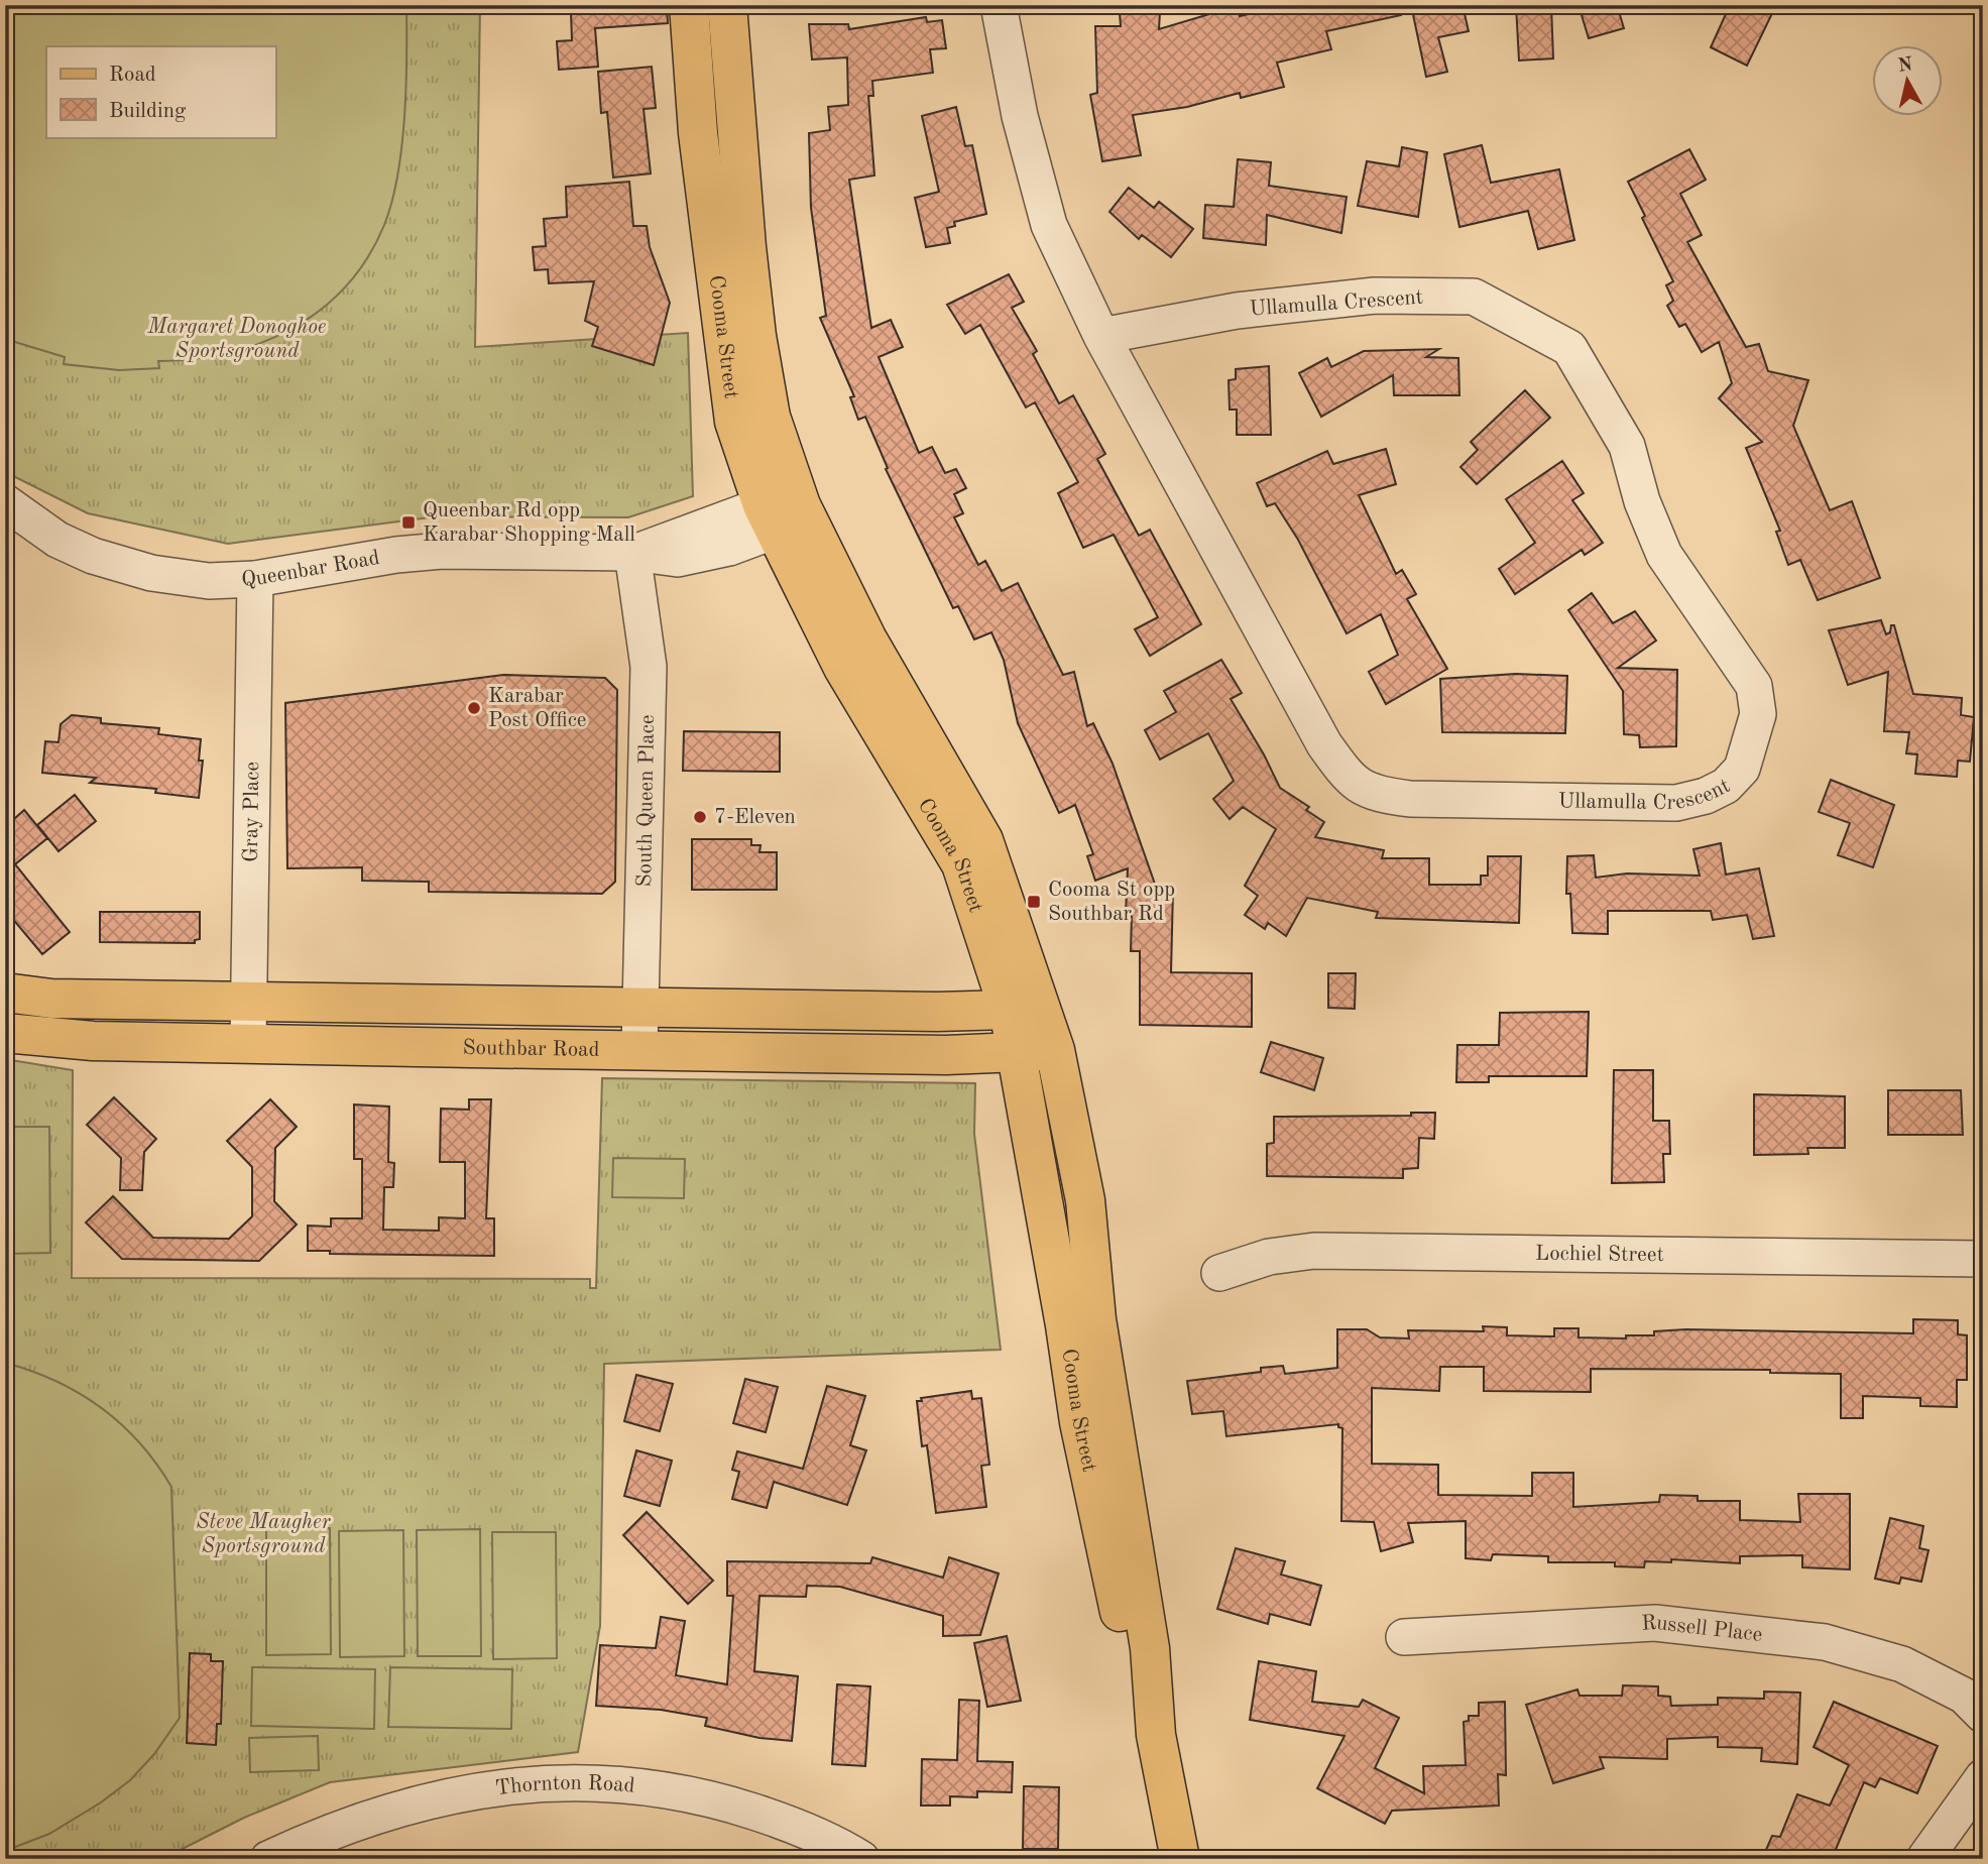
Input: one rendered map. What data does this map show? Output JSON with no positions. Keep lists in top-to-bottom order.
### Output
{
  "streets": {
    "main road": ["Cooma Street", "Southbar Road"],
    "street": [
      "Ullamulla Crescent",
      "Queenbar Road",
      "South Queen Place",
      "Gray Place",
      "Lochiel Street",
      "Russell Place",
      "Thornton Road"
    ]
  },
  "crossings": [
    ["Cooma Street", "Queenbar Road"],
    ["Cooma Street", "Southbar Road"],
    ["Queenbar Road", "South Queen Place"],
    ["Queenbar Road", "Gray Place"],
    ["South Queen Place", "Southbar Road"],
    ["Gray Place", "Southbar Road"]
  ],
  "parks": ["Margaret Donoghoe Sportsground", "Steve Maugher Sportsground"],
  "places": {
    "transit": ["Queenbar Rd opp Karabar Shopping Mall", "Cooma St opp Southbar Rd"],
    "other": ["Karabar Post Office", "7-Eleven"]
  },
  "legend": ["Road", "Building"],
  "north": "top"
}
